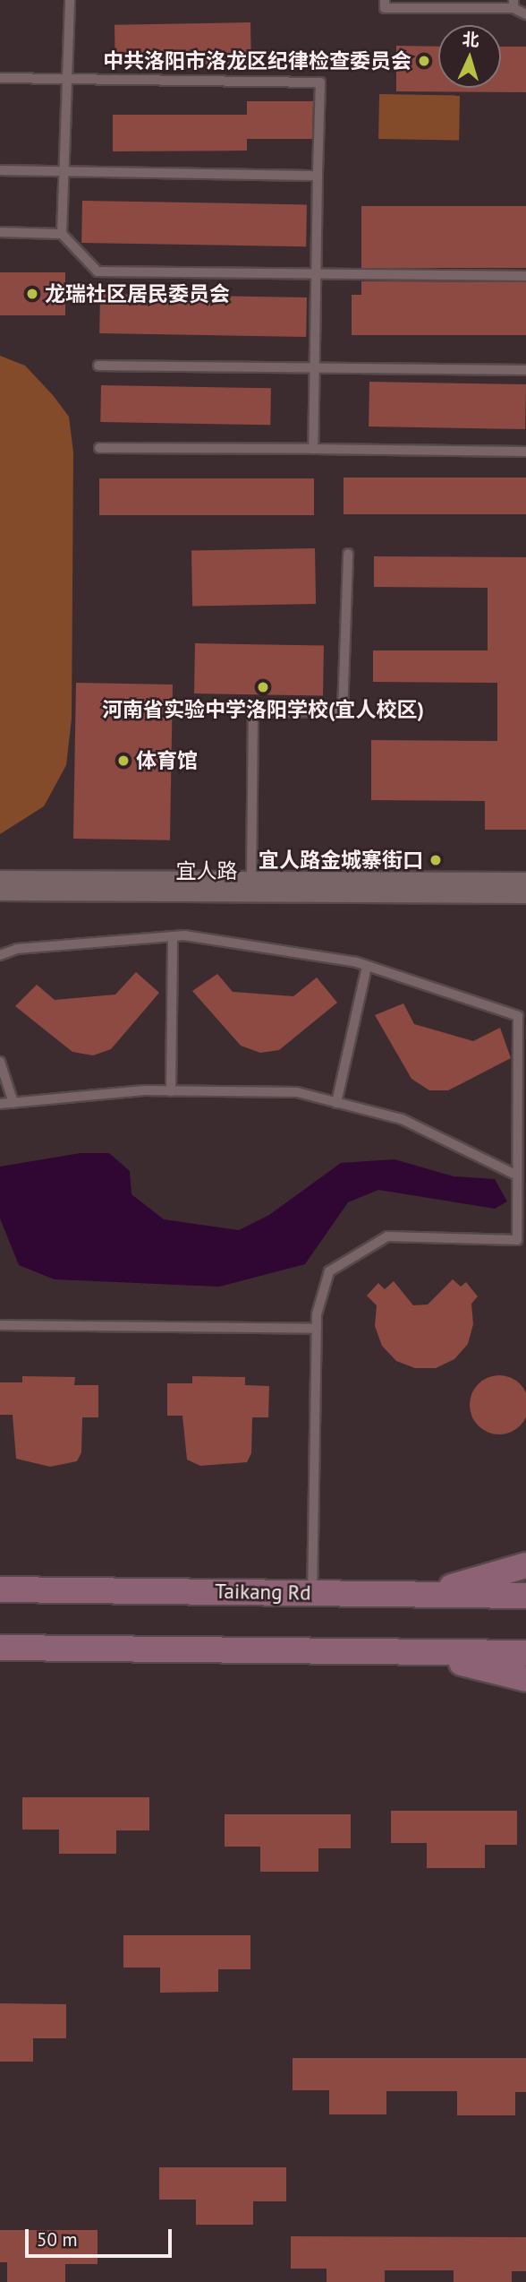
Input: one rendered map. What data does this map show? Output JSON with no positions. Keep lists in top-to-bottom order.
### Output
{
  "streets": {
    "main road": ["Taikang Rd"],
    "street": ["宜人路"]
  },
  "places": [
    "中共洛阳市洛龙区纪律检查委员会",
    "龙瑞社区居民委员会",
    "河南省实验中学洛阳学校(宜人校区)",
    "体育馆",
    "宜人路金城寨街口"
  ],
  "scale_bar": "50 m",
  "north": "top"
}
